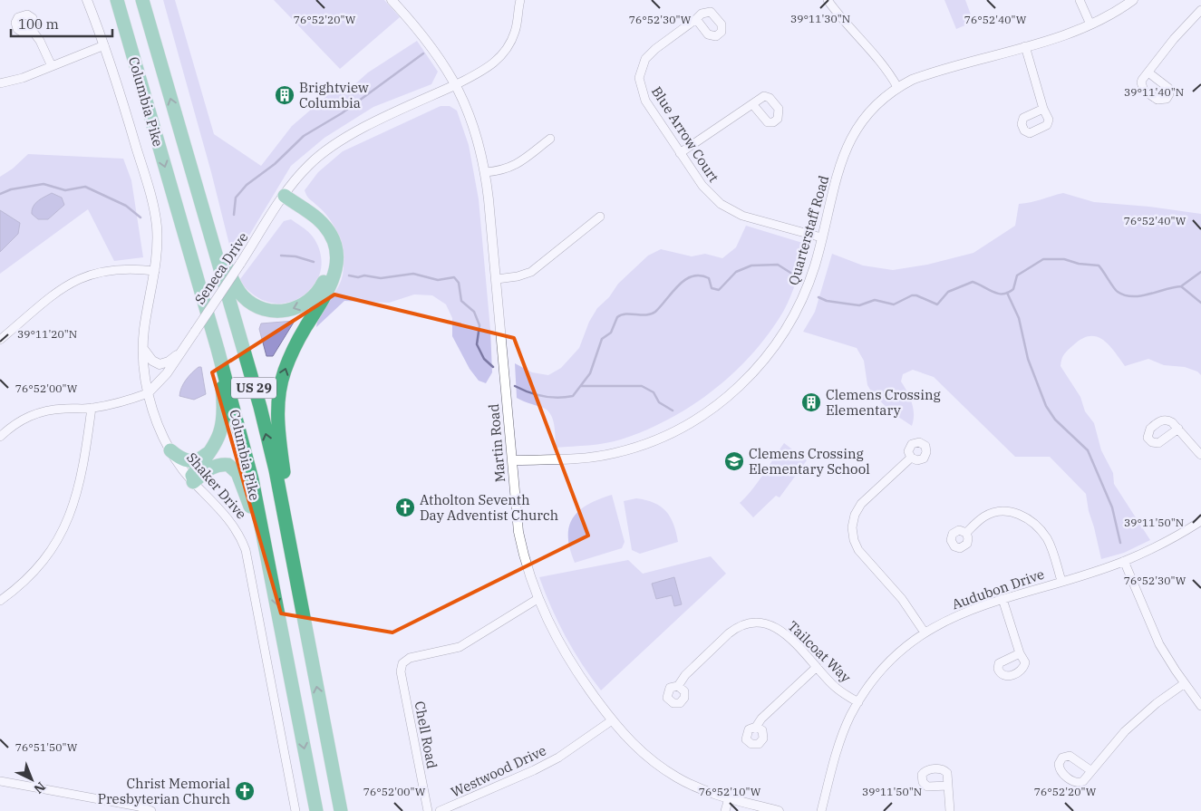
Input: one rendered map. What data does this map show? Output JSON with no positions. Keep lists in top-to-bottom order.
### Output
{
  "streets": {
    "highway": ["Columbia Pike", "US 29"],
    "street": [
      "Blue Arrow Court",
      "Quarterstaff Road",
      "Seneca Drive",
      "Martin Road",
      "Shaker Drive",
      "Audubon Drive",
      "Tailcoat Way",
      "Chell Road",
      "Westwood Drive"
    ]
  },
  "crossings": [
    ["Blue Arrow Court", "Quarterstaff Road"],
    ["Quarterstaff Road", "Martin Road"],
    ["Seneca Drive", "Martin Road"],
    ["Seneca Drive", "Shaker Drive"],
    ["Martin Road", "Chell Road"],
    ["Martin Road", "Westwood Drive"],
    ["Audubon Drive", "Tailcoat Way"]
  ],
  "places": {
    "building": ["Brightview Columbia", "Clemens Crossing Elementary"],
    "school or university": ["Clemens Crossing Elementary School"],
    "church": ["Atholton Seventh Day Adventist Church", "Christ Memorial Presbyterian Church"]
  },
  "scale_bar": "100 m",
  "north": "bottom right",
  "coordinates": [
    "39°11'30\"N",
    "76°52'20\"W",
    "76°52'30\"W",
    "76°52'40\"W",
    "39°11'40\"N",
    "39°11'20\"N",
    "76°52'00\"W",
    "39°11'50\"N",
    "76°51'50\"W",
    "76°52'10\"W"
  ]
}
